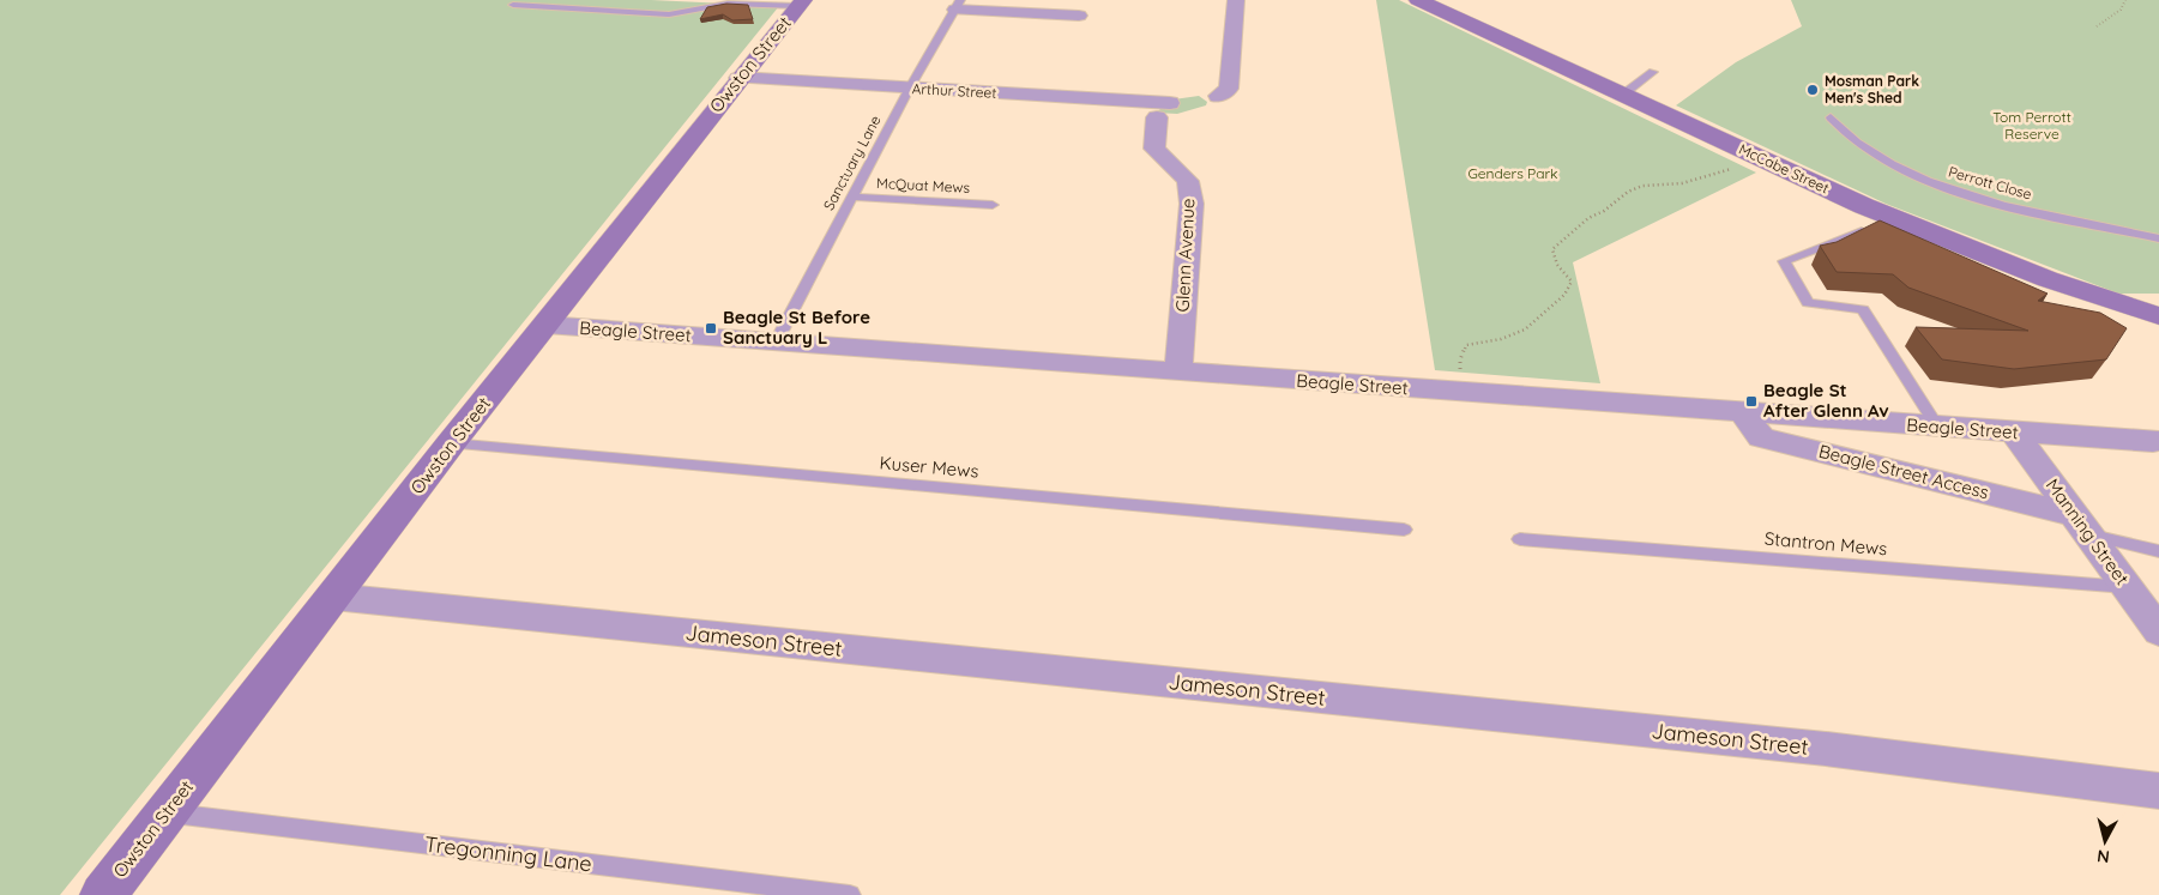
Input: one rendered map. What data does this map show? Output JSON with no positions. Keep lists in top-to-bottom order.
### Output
{
  "streets": {
    "street": [
      "Owston Street",
      "Arthur Street",
      "McCabe Street",
      "Glenn Avenue",
      "Beagle Street",
      "Beagle Street Access",
      "Manning Street",
      "Jameson Street"
    ],
    "lane": [
      "Sanctuary Lane",
      "Perrott Close",
      "McQuat Mews",
      "Kuser Mews",
      "Stantron Mews",
      "Tregonning Lane"
    ]
  },
  "crossings": [
    ["Owston Street", "Arthur Street"],
    ["Owston Street", "Beagle Street"],
    ["Owston Street", "Kuser Mews"],
    ["Owston Street", "Jameson Street"],
    ["Owston Street", "Tregonning Lane"],
    ["Arthur Street", "Sanctuary Lane"],
    ["Arthur Street", "Glenn Avenue"],
    ["Sanctuary Lane", "McQuat Mews"],
    ["Sanctuary Lane", "Beagle Street"],
    ["Glenn Avenue", "Beagle Street"],
    ["Beagle Street", "Beagle Street Access"],
    ["Beagle Street", "Manning Street"],
    ["Beagle Street Access", "Manning Street"],
    ["Manning Street", "Stantron Mews"]
  ],
  "parks": ["Tom Perrott Reserve", "Genders Park"],
  "places": {
    "other": ["Mosman Park Men's Shed"],
    "transit": ["Beagle St Before Sanctuary L", "Beagle St After Glenn Av"]
  },
  "north": "bottom"
}
